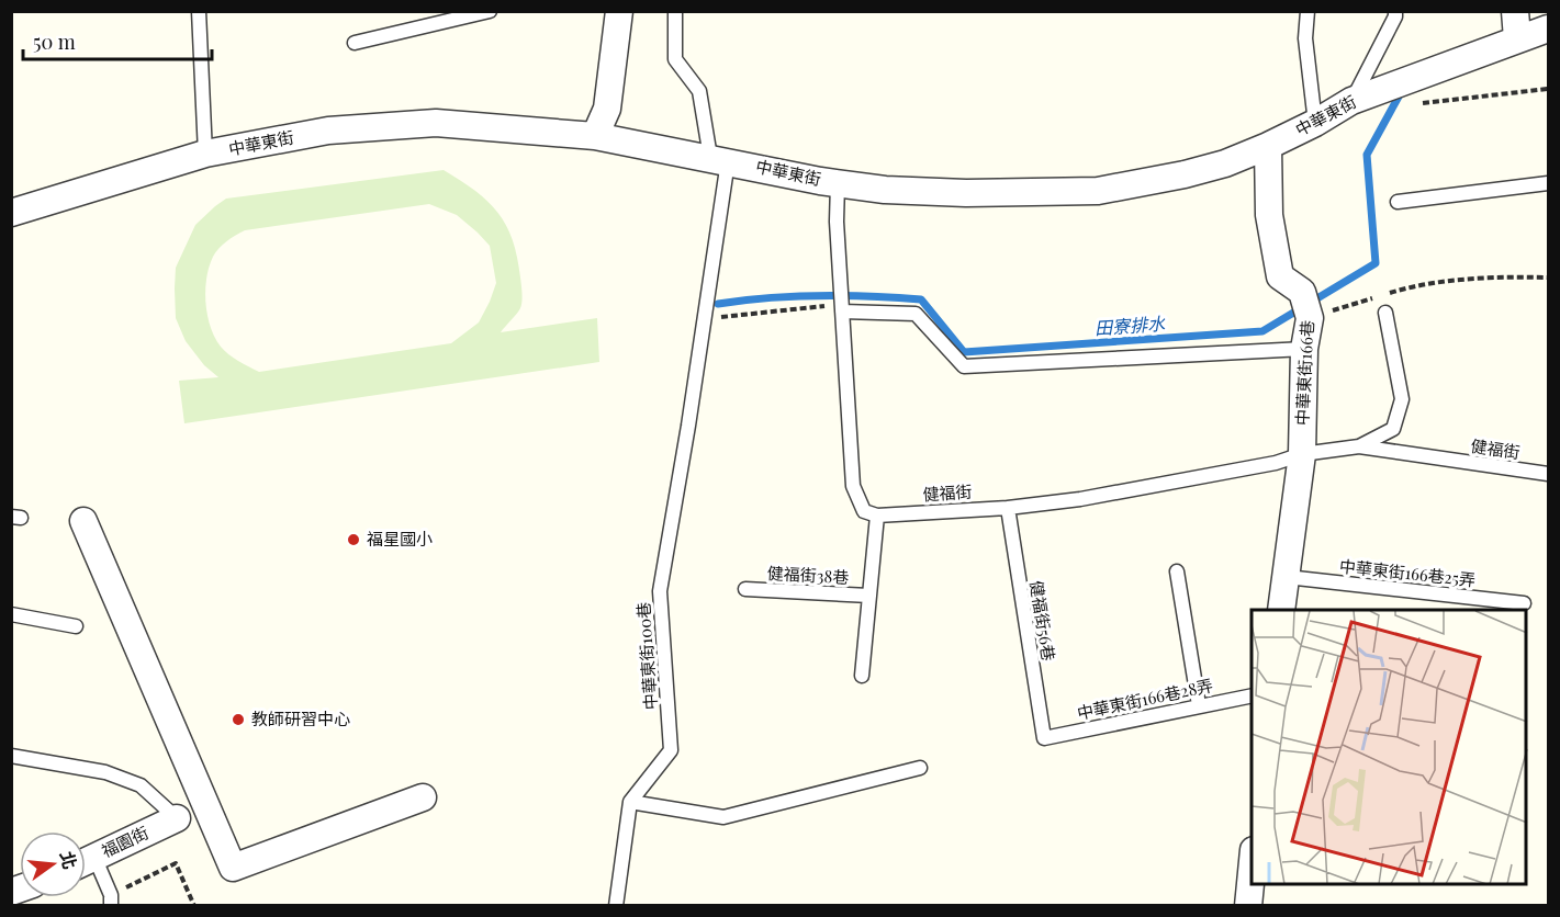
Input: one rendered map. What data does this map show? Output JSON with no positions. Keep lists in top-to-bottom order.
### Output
{
  "streets": {
    "street": ["中華東街", "中華東街166巷", "福園街"],
    "lane": [
      "健福街",
      "中華東街166巷25弄",
      "健福街38巷",
      "健福街56巷",
      "中華東街100巷",
      "中華東街166巷28弄"
    ]
  },
  "crossings": [
    ["中華東街", "中華東街166巷"],
    ["中華東街", "中華東街100巷"],
    ["中華東街166巷", "健福街"],
    ["中華東街166巷", "中華東街166巷25弄"],
    ["健福街", "健福街38巷"],
    ["健福街", "健福街56巷"],
    ["健福街56巷", "中華東街166巷28弄"]
  ],
  "water": ["田寮排水"],
  "places": ["福星國小", "教師研習中心"],
  "scale_bar": "50 m",
  "north": "right"
}
